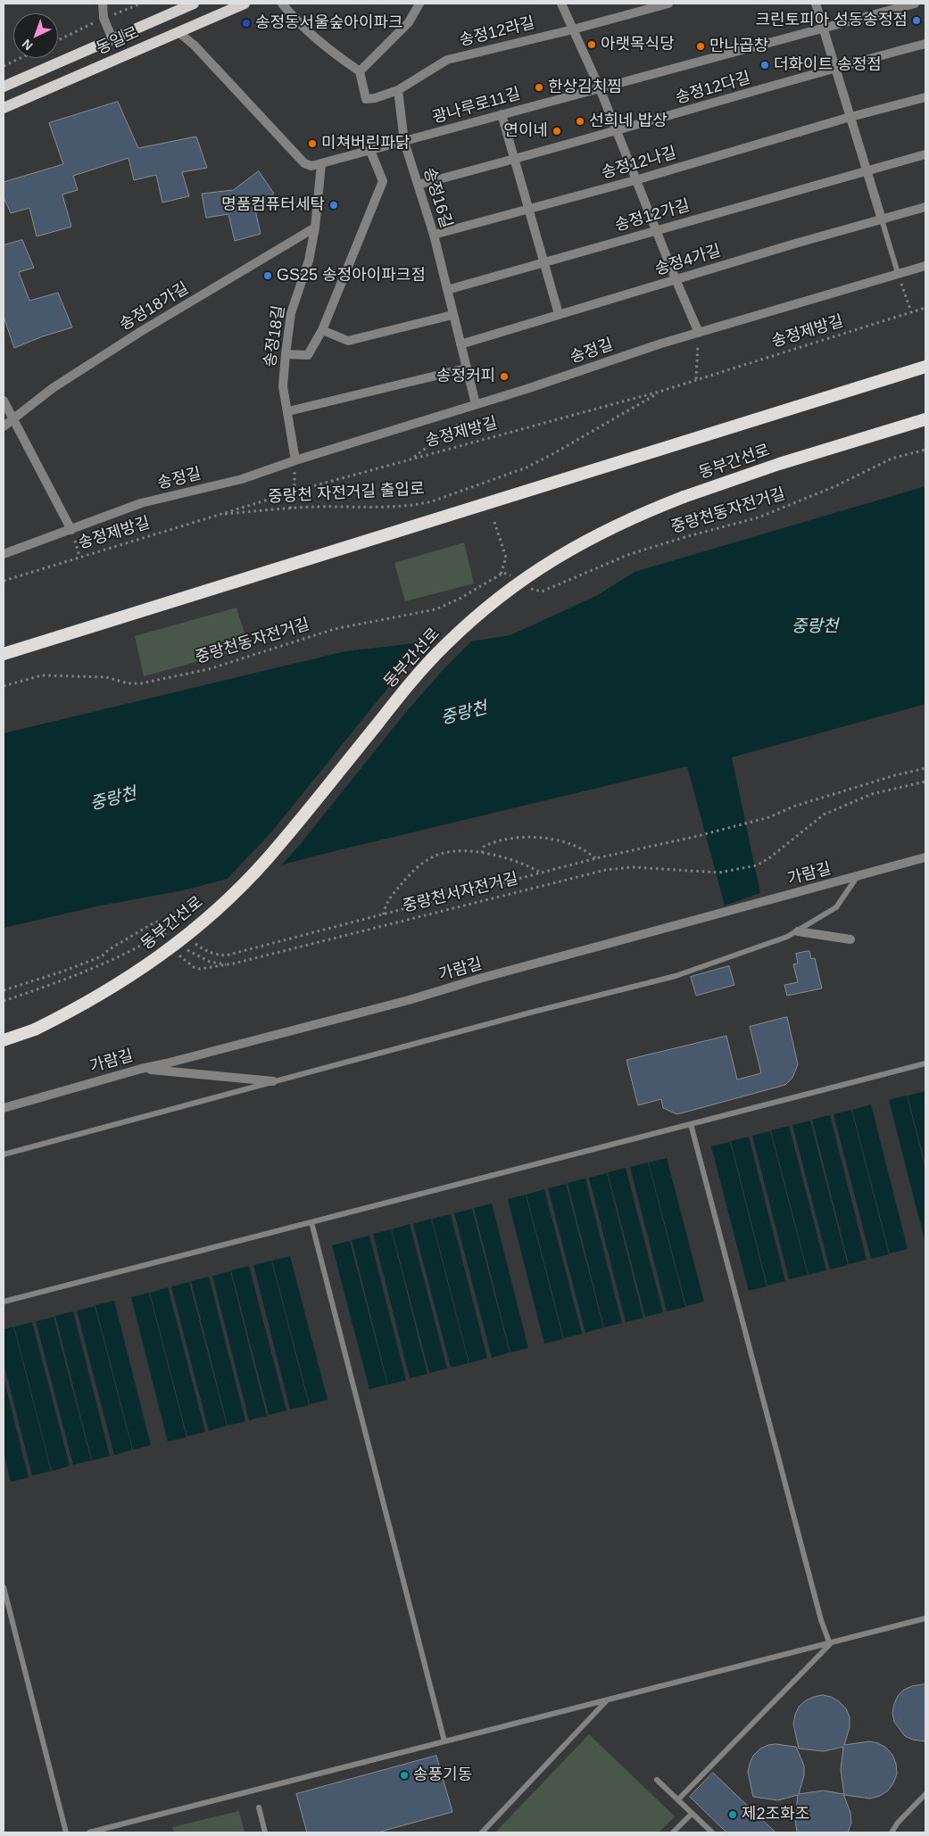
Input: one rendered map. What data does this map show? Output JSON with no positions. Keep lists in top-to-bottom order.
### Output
{
  "streets": {
    "highway": ["동부간선로"],
    "main road": ["동일로"],
    "street": [
      "송정12라길",
      "송정12다길",
      "광나루로11길",
      "송정12나길",
      "송정16길",
      "송정12가길",
      "송정4가길",
      "송정18가길",
      "송정18길",
      "송정길",
      "가람길"
    ],
    "path": [
      "송정제방길",
      "중랑천 자전거길 출입로",
      "중랑천동자전거길",
      "중랑천서자전거길"
    ]
  },
  "crossings": [
    ["송정12라길", "송정16길"],
    ["동일로", "광나루로11길"],
    ["송정12다길", "송정16길"],
    ["광나루로11길", "송정16길"],
    ["광나루로11길", "송정18길"],
    ["송정12나길", "송정16길"],
    ["송정16길", "송정12가길"],
    ["송정16길", "송정4가길"],
    ["송정16길", "송정길"],
    ["송정18가길", "송정18길"],
    ["송정제방길", "중랑천 자전거길 출입로"],
    ["송정18길", "송정길"]
  ],
  "water": ["중랑천"],
  "places": [
    "크린토피아 성동송정점",
    "송정동서울숲아이파크",
    "아랫목식당",
    "만나곱창",
    "더화이트 송정점",
    "한상김치찜",
    "선희네 밥상",
    "연이네",
    "미쳐버린파닭",
    "명품컴퓨터세탁",
    "GS25 송정아이파크점",
    "송정커피",
    "송풍기동",
    "제2조화조"
  ],
  "north": "bottom left"
}
